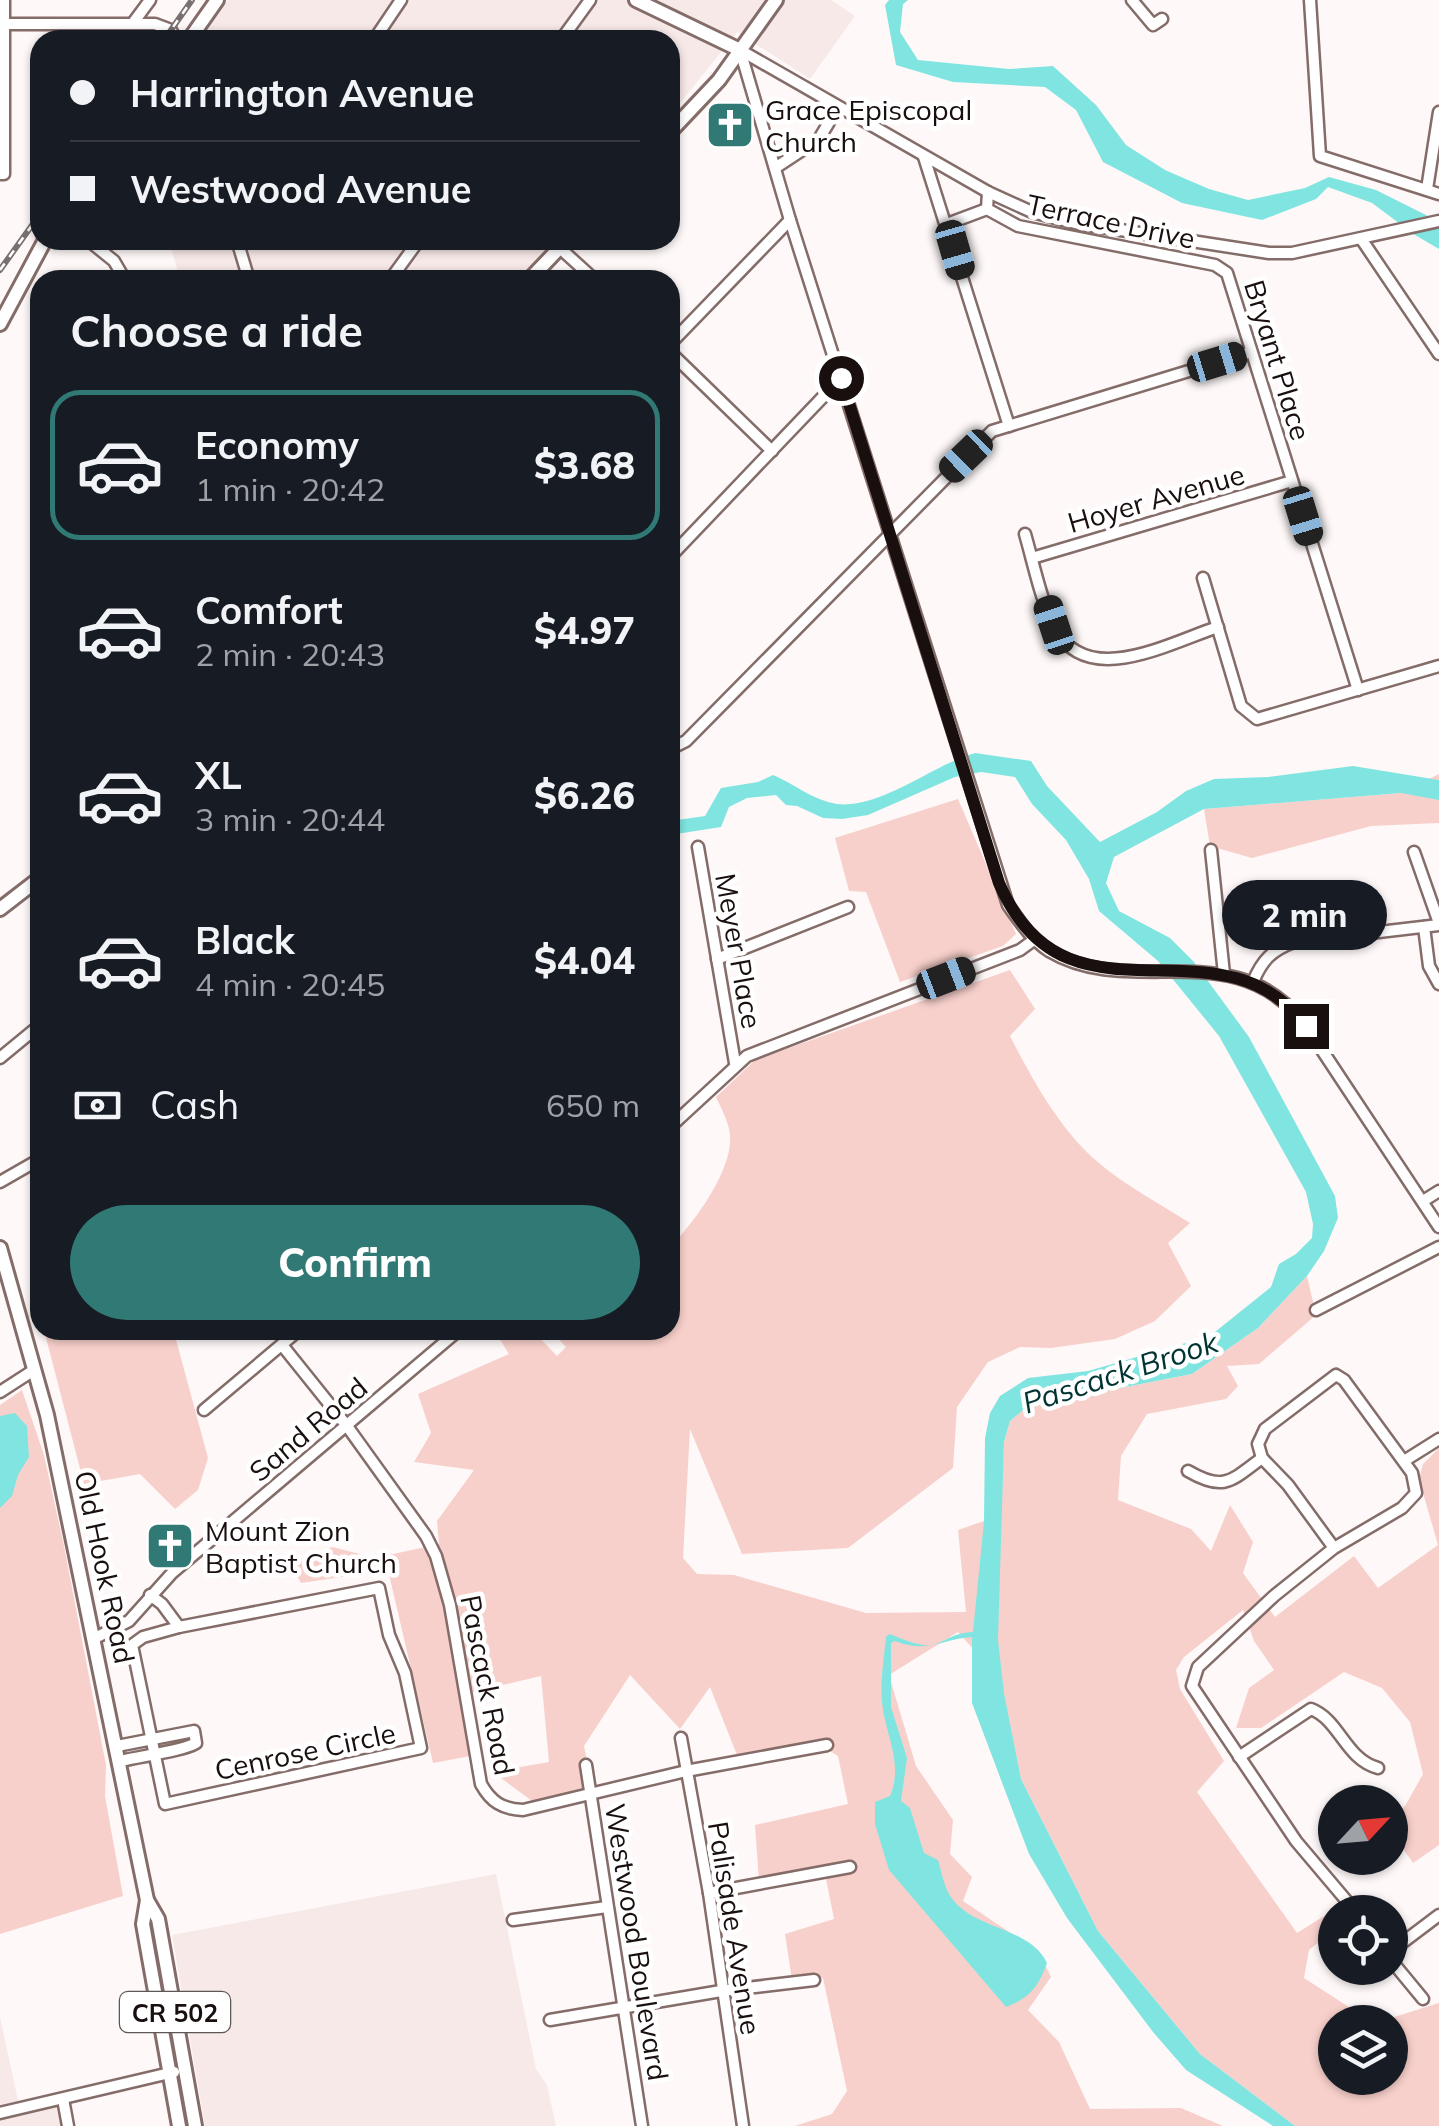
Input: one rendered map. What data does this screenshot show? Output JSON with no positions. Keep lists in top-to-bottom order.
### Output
{
  "streets": {
    "main road": ["Old Hook Road", "CR 502"],
    "street": [
      "Terrace Drive",
      "Bryant Place",
      "Hoyer Avenue",
      "Meyer Place",
      "Sand Road",
      "Pascack Road",
      "Cenrose Circle",
      "Palisade Avenue",
      "Westwood Boulevard"
    ]
  },
  "crossings": [
    ["Terrace Drive", "Bryant Place"],
    ["Bryant Place", "Hoyer Avenue"],
    ["Sand Road", "Old Hook Road"],
    ["Sand Road", "Pascack Road"],
    ["Pascack Road", "Palisade Avenue"],
    ["Pascack Road", "Westwood Boulevard"]
  ],
  "water": ["Pascack Brook"],
  "places": {
    "church": ["Grace Episcopal Church", "Mount Zion Baptist Church"]
  },
  "north": "top right",
  "page": {
    "banner": ["Harrington Avenue", "Westwood Avenue"],
    "heading": "Choose a ride",
    "list": [
      {
        "name": "Economy",
        "note": "1 min · 20:42",
        "value": "$3.68"
      },
      {
        "name": "Comfort",
        "note": "2 min · 20:43",
        "value": "$4.97"
      },
      {
        "name": "XL",
        "note": "3 min · 20:44",
        "value": "$6.26"
      },
      {
        "name": "Black",
        "note": "4 min · 20:45",
        "value": "$4.04"
      }
    ],
    "bubble": "2 min",
    "pay": ["Cash", "650 m"],
    "buttons": "Confirm"
  }
}
